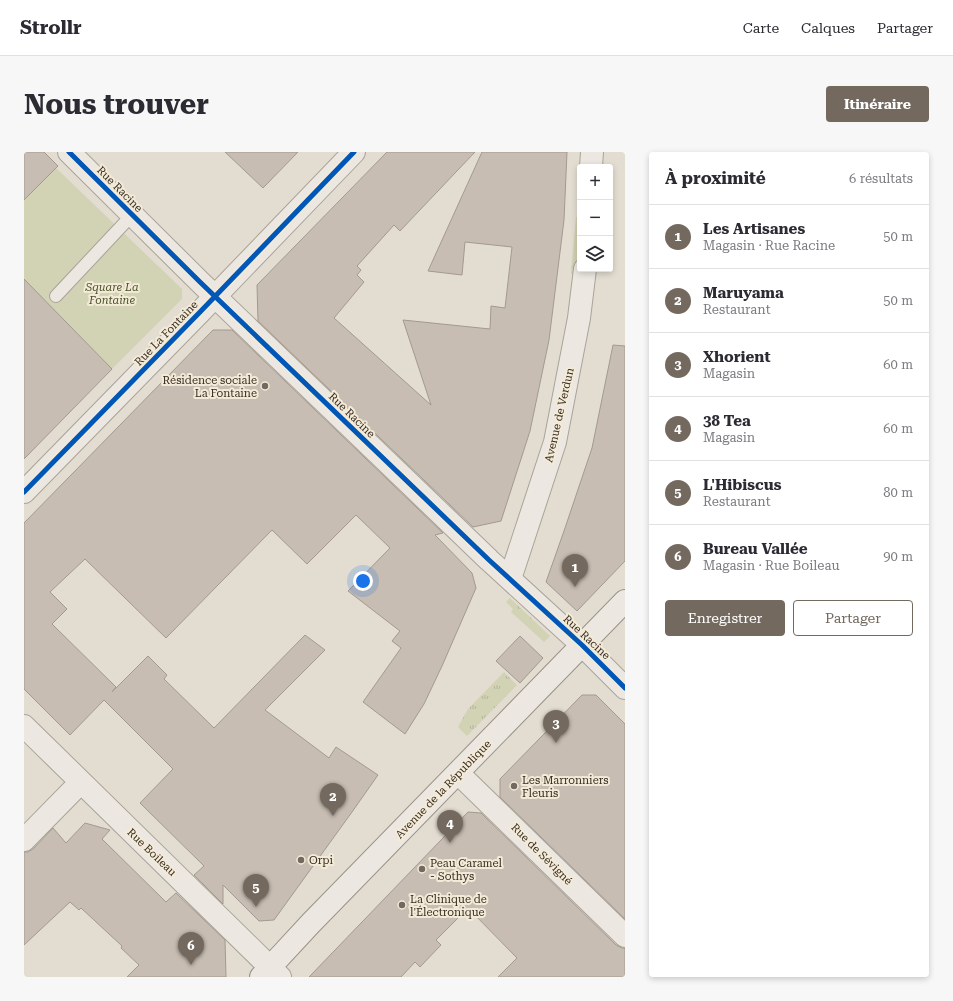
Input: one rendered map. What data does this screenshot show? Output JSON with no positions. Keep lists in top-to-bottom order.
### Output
{
  "streets": {
    "street": [
      "Rue Racine",
      "Rue La Fontaine",
      "Avenue de Verdun",
      "Avenue de la République",
      "Rue Boileau",
      "Rue de Sévigné"
    ]
  },
  "crossings": [
    ["Rue Racine", "Rue La Fontaine"],
    ["Rue Racine", "Avenue de Verdun"],
    ["Rue Racine", "Avenue de la République"],
    ["Avenue de la République", "Rue Boileau"],
    ["Avenue de la République", "Rue de Sévigné"]
  ],
  "parks": ["Square La Fontaine"],
  "places": [
    "Résidence sociale La Fontaine",
    "Les Marronniers Fleuris",
    "Orpi",
    "Peau Caramel - Sothys",
    "La Clinique de l'Électronique"
  ],
  "page": {
    "header": "Strollr",
    "nav": ["Carte", "Calques", "Partager"],
    "buttons": [
      "Itinéraire",
      ["Enregistrer", "Partager"]
    ],
    "title": "Nous trouver",
    "heading": ["À proximité", "6 résultats"],
    "map_buttons": ["+", "−"],
    "list": [
      {
        "mark": "1",
        "name": "Les Artisanes",
        "note": "Magasin · Rue Racine",
        "value": "50 m"
      },
      {
        "mark": "2",
        "name": "Maruyama",
        "note": "Restaurant",
        "value": "50 m"
      },
      {
        "mark": "3",
        "name": "Xhorient",
        "note": "Magasin",
        "value": "60 m"
      },
      {
        "mark": "4",
        "name": "38 Tea",
        "note": "Magasin",
        "value": "60 m"
      },
      {
        "mark": "5",
        "name": "L'Hibiscus",
        "note": "Restaurant",
        "value": "80 m"
      },
      {
        "mark": "6",
        "name": "Bureau Vallée",
        "note": "Magasin · Rue Boileau",
        "value": "90 m"
      }
    ],
    "pins": [
      "1",
      "3",
      "2",
      "4",
      "5",
      "6"
    ]
  }
}
